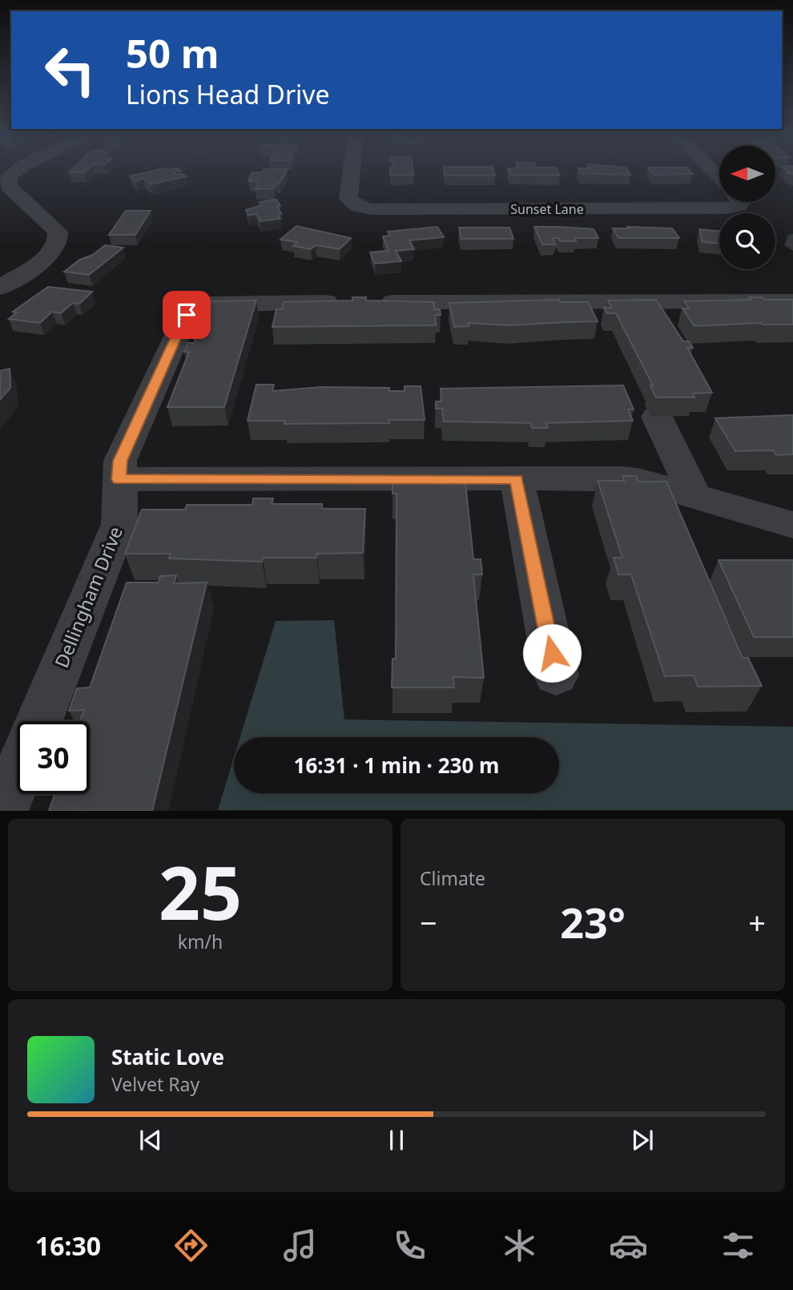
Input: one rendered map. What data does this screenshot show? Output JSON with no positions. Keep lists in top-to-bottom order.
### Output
{
  "streets": {
    "street": ["Sunset Lane", "Dellingham Drive"]
  },
  "north": "left",
  "page": {
    "turn": ["50 m", "Lions Head Drive"],
    "limit": "30",
    "trip": "16:31 · 1 min · 230 m",
    "tile": [
      ["25", "km/h"],
      "Climate"
    ],
    "heat": ["−", "23°", "+"],
    "song": ["Static Love", "Velvet Ray"],
    "tabs": "16:30"
  }
}
